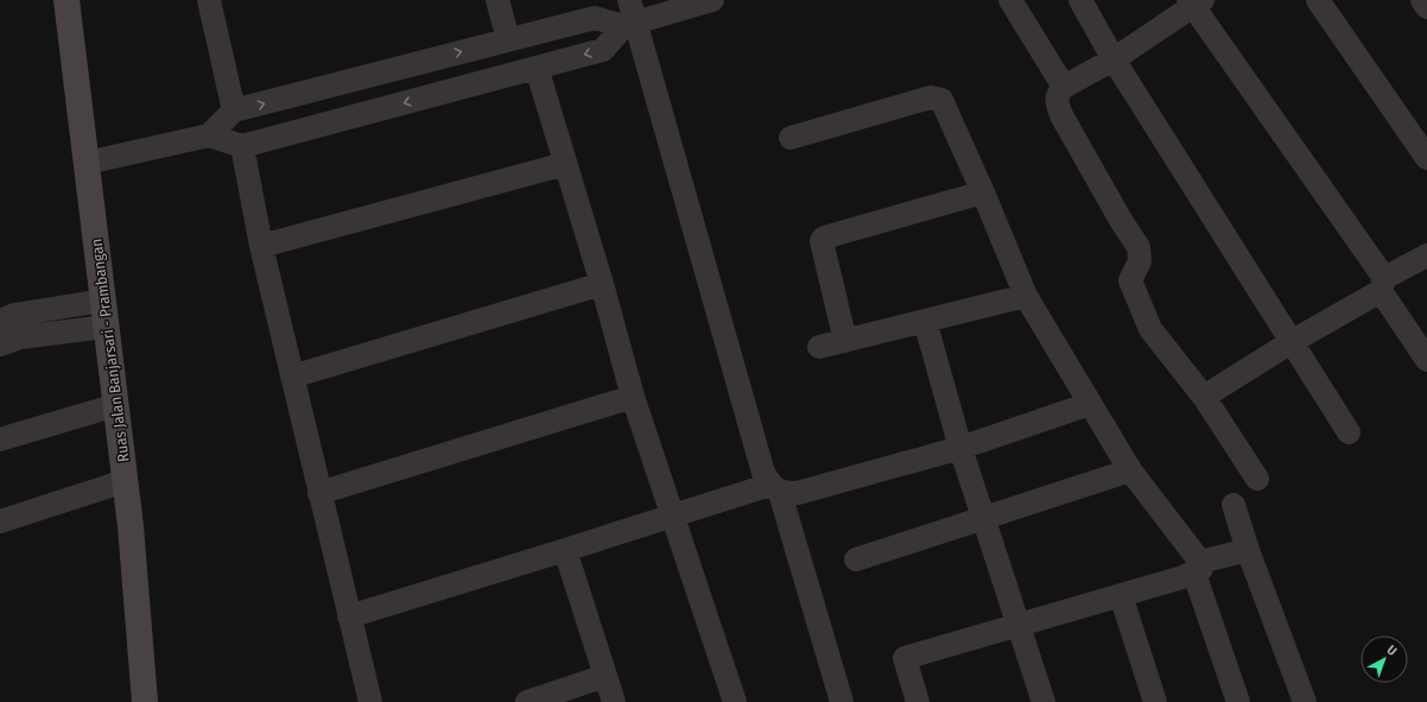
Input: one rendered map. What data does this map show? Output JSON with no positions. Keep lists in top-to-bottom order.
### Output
{
  "streets": {
    "main road": ["Ruas Jalan Banjarsari - Prambangan"]
  },
  "north": "top right"
}
